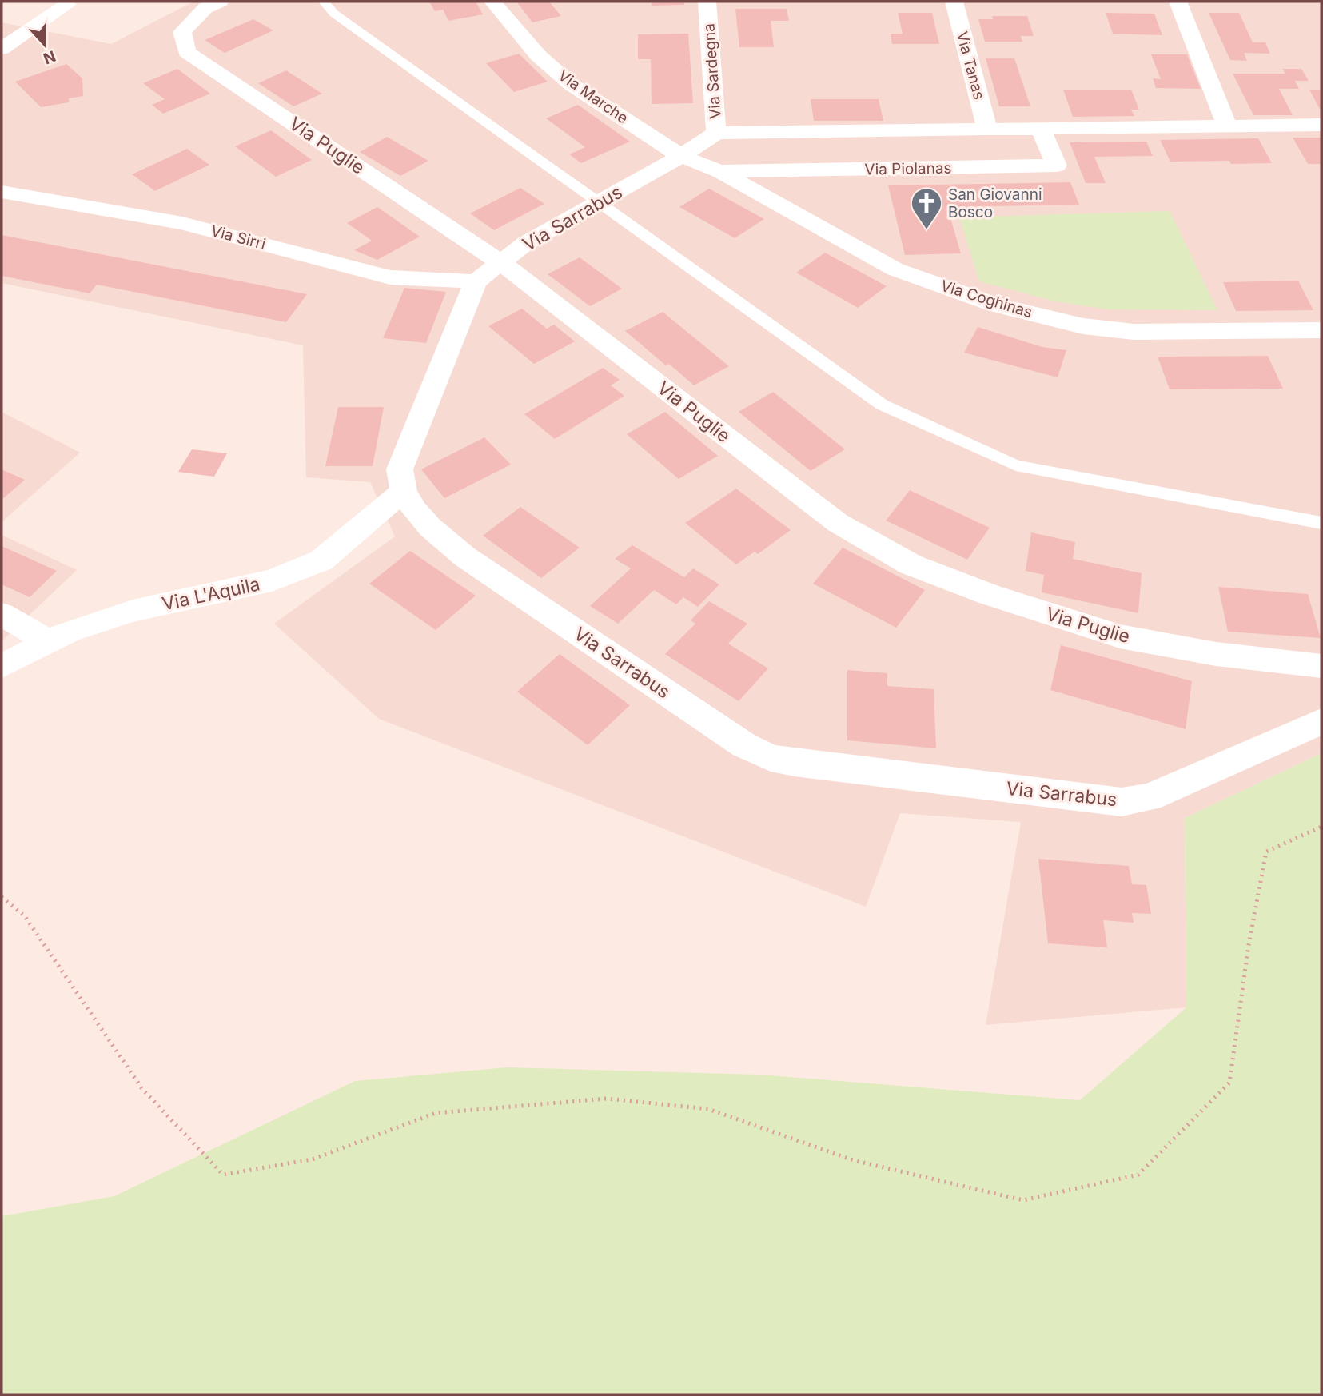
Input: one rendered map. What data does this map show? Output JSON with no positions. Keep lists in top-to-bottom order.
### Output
{
  "streets": {
    "street": [
      "Via Tanas",
      "Via Sardegna",
      "Via Marche",
      "Via Puglie",
      "Via Piolanas",
      "Via Sarrabus",
      "Via Sirri",
      "Via Coghinas",
      "Via L'Aquila"
    ]
  },
  "crossings": [
    ["Via Sardegna", "Via Marche"],
    ["Via Sardegna", "Via Sarrabus"],
    ["Via Sardegna", "Via Coghinas"],
    ["Via Marche", "Via Sarrabus"],
    ["Via Marche", "Via Coghinas"],
    ["Via Puglie", "Via Sarrabus"],
    ["Via Piolanas", "Via Coghinas"],
    ["Via Sarrabus", "Via Sirri"],
    ["Via Sarrabus", "Via Coghinas"],
    ["Via Sarrabus", "Via L'Aquila"]
  ],
  "places": {
    "church": ["San Giovanni Bosco"]
  },
  "north": "bottom"
}
